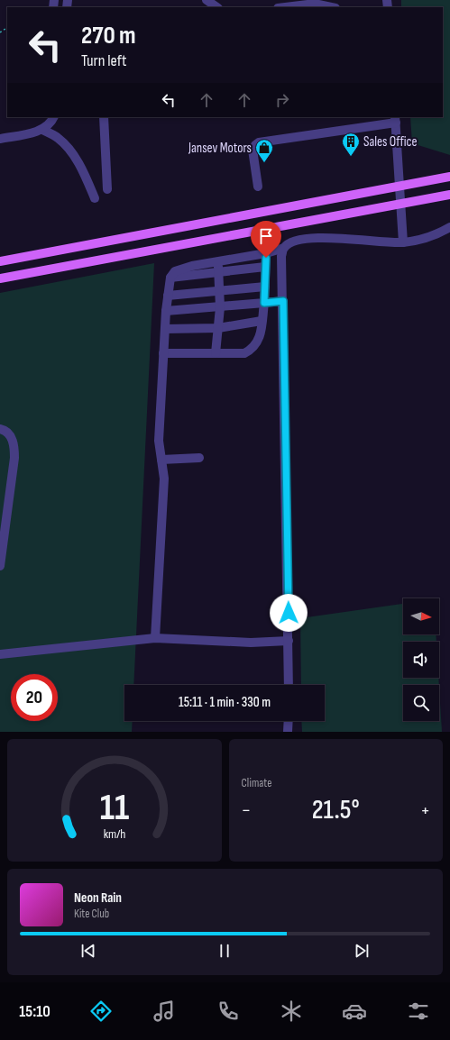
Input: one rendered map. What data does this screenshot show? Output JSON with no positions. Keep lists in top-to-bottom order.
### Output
{
  "places": {
    "building": ["Sales Office"],
    "shop": ["Jansev Motors"]
  },
  "north": "right",
  "page": {
    "turn": ["270 m", "Turn left"],
    "limit": "20",
    "trip": "15:11 · 1 min · 330 m",
    "tile": "Climate",
    "heat": ["−", "21.5°", "+"],
    "song": ["Neon Rain", "Kite Club"],
    "tabs": "15:10",
    "gauge": ["11", "km/h"]
  }
}
